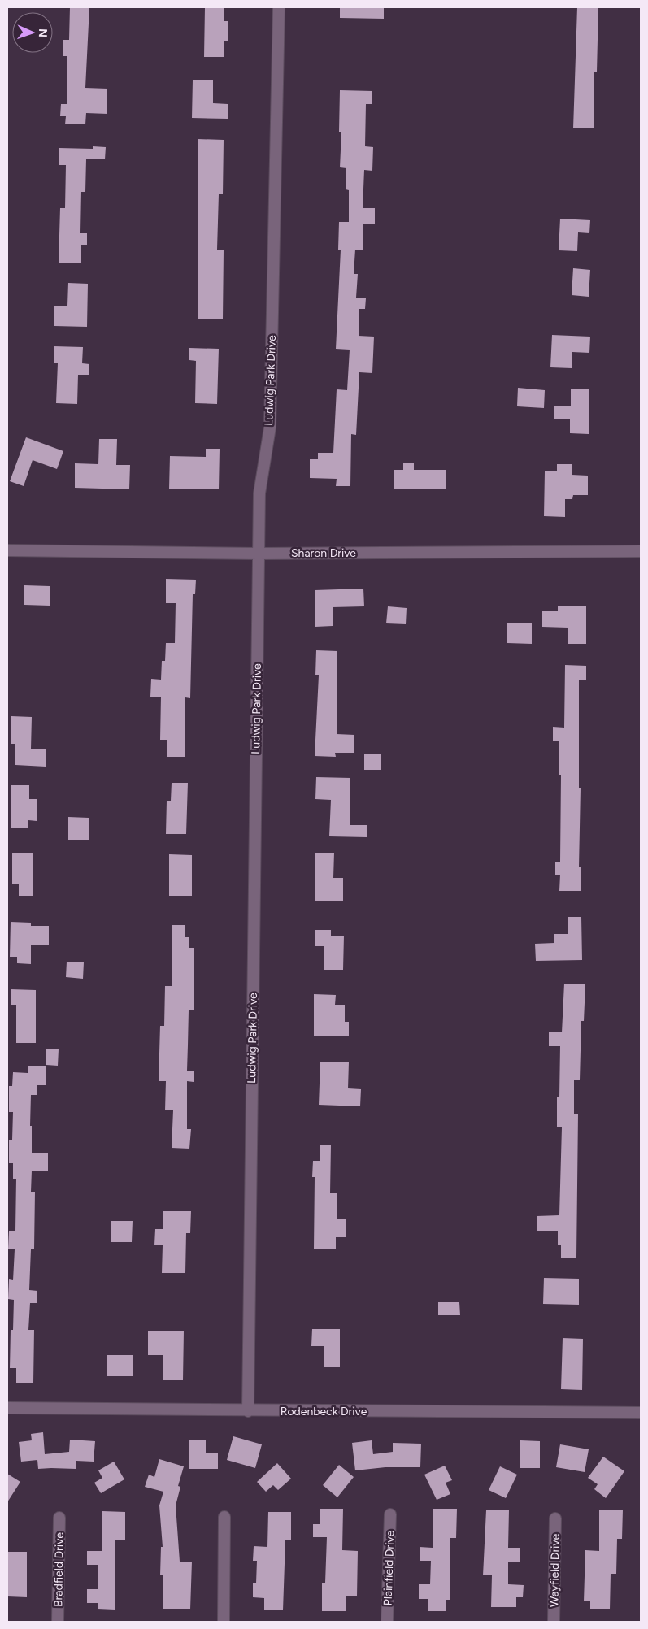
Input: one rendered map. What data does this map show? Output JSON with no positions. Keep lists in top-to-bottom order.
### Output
{
  "streets": {
    "street": [
      "Ludwig Park Drive",
      "Sharon Drive",
      "Rodenbeck Drive",
      "Plainfield Drive",
      "Bradfield Drive",
      "Wayfield Drive"
    ]
  },
  "crossings": [
    ["Ludwig Park Drive", "Sharon Drive"],
    ["Ludwig Park Drive", "Rodenbeck Drive"]
  ],
  "north": "right"
}
